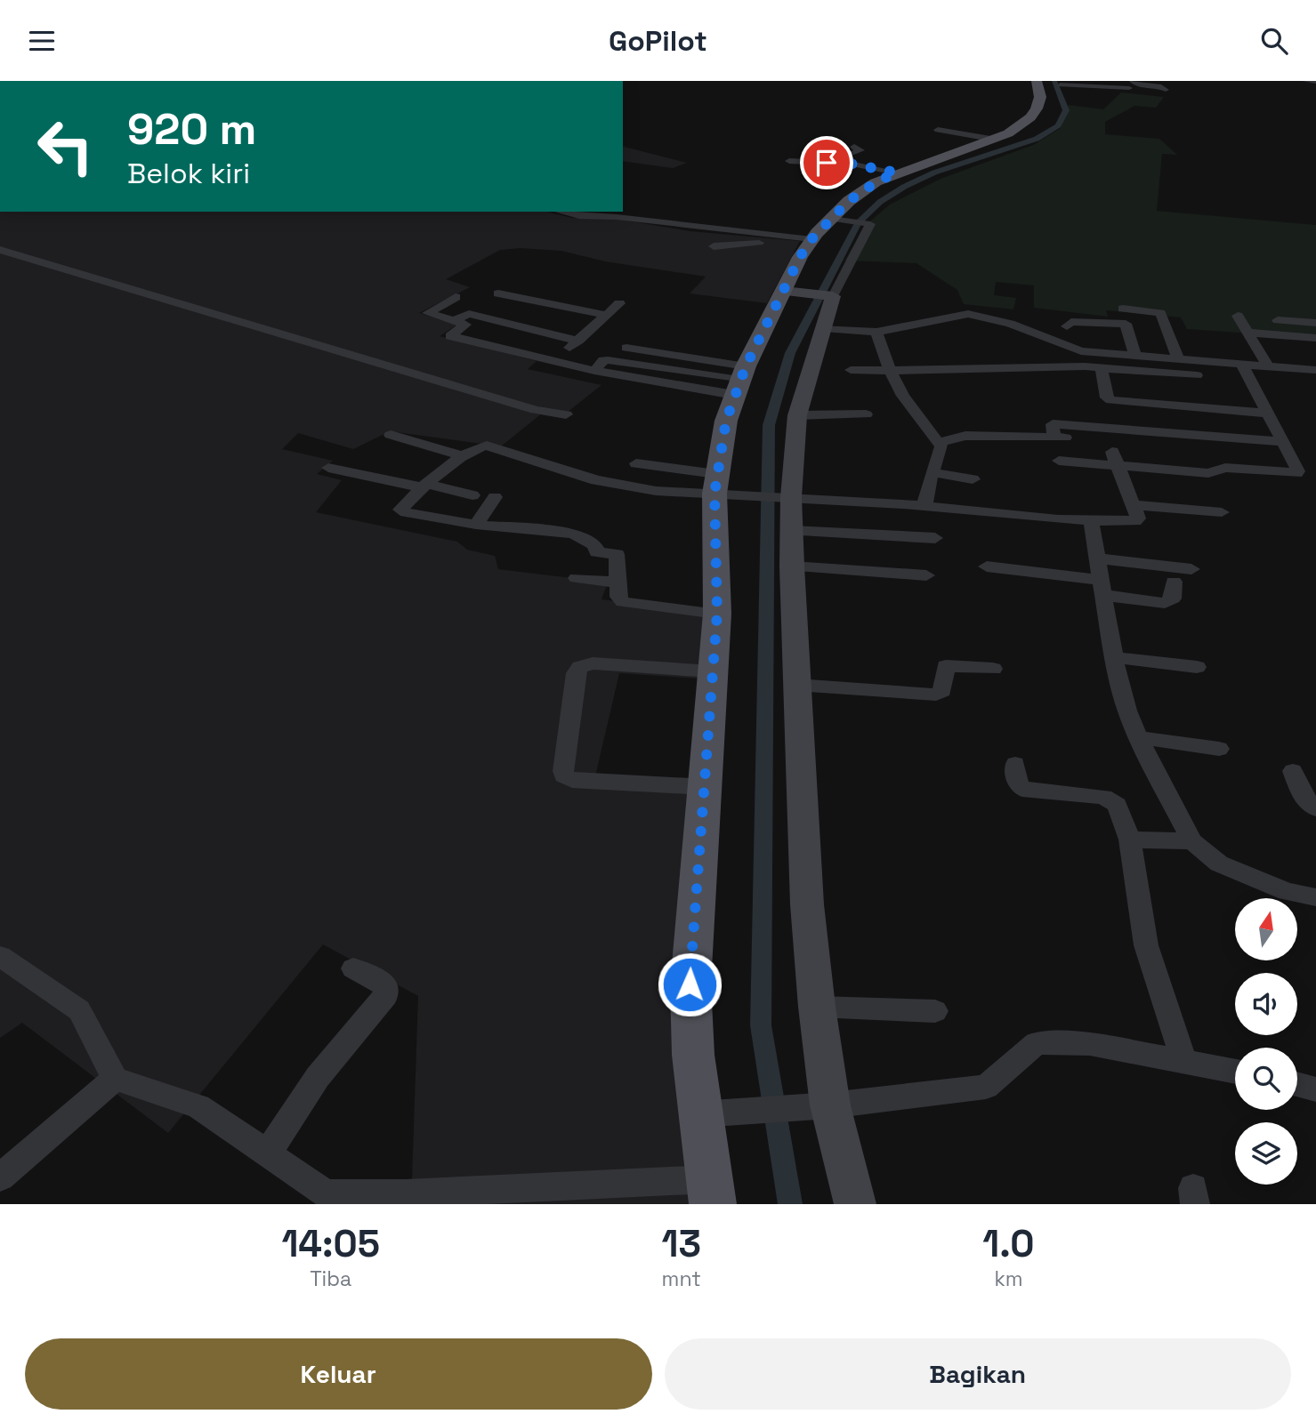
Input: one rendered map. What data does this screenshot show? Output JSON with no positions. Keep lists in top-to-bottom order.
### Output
{
  "north": "top",
  "page": {
    "header": "GoPilot",
    "turn": ["920 m", "Belok kiri"],
    "eta": [
      "14:05",
      "Tiba",
      "13",
      "mnt",
      "1.0",
      "km"
    ],
    "buttons": ["Keluar", "Bagikan"]
  }
}
